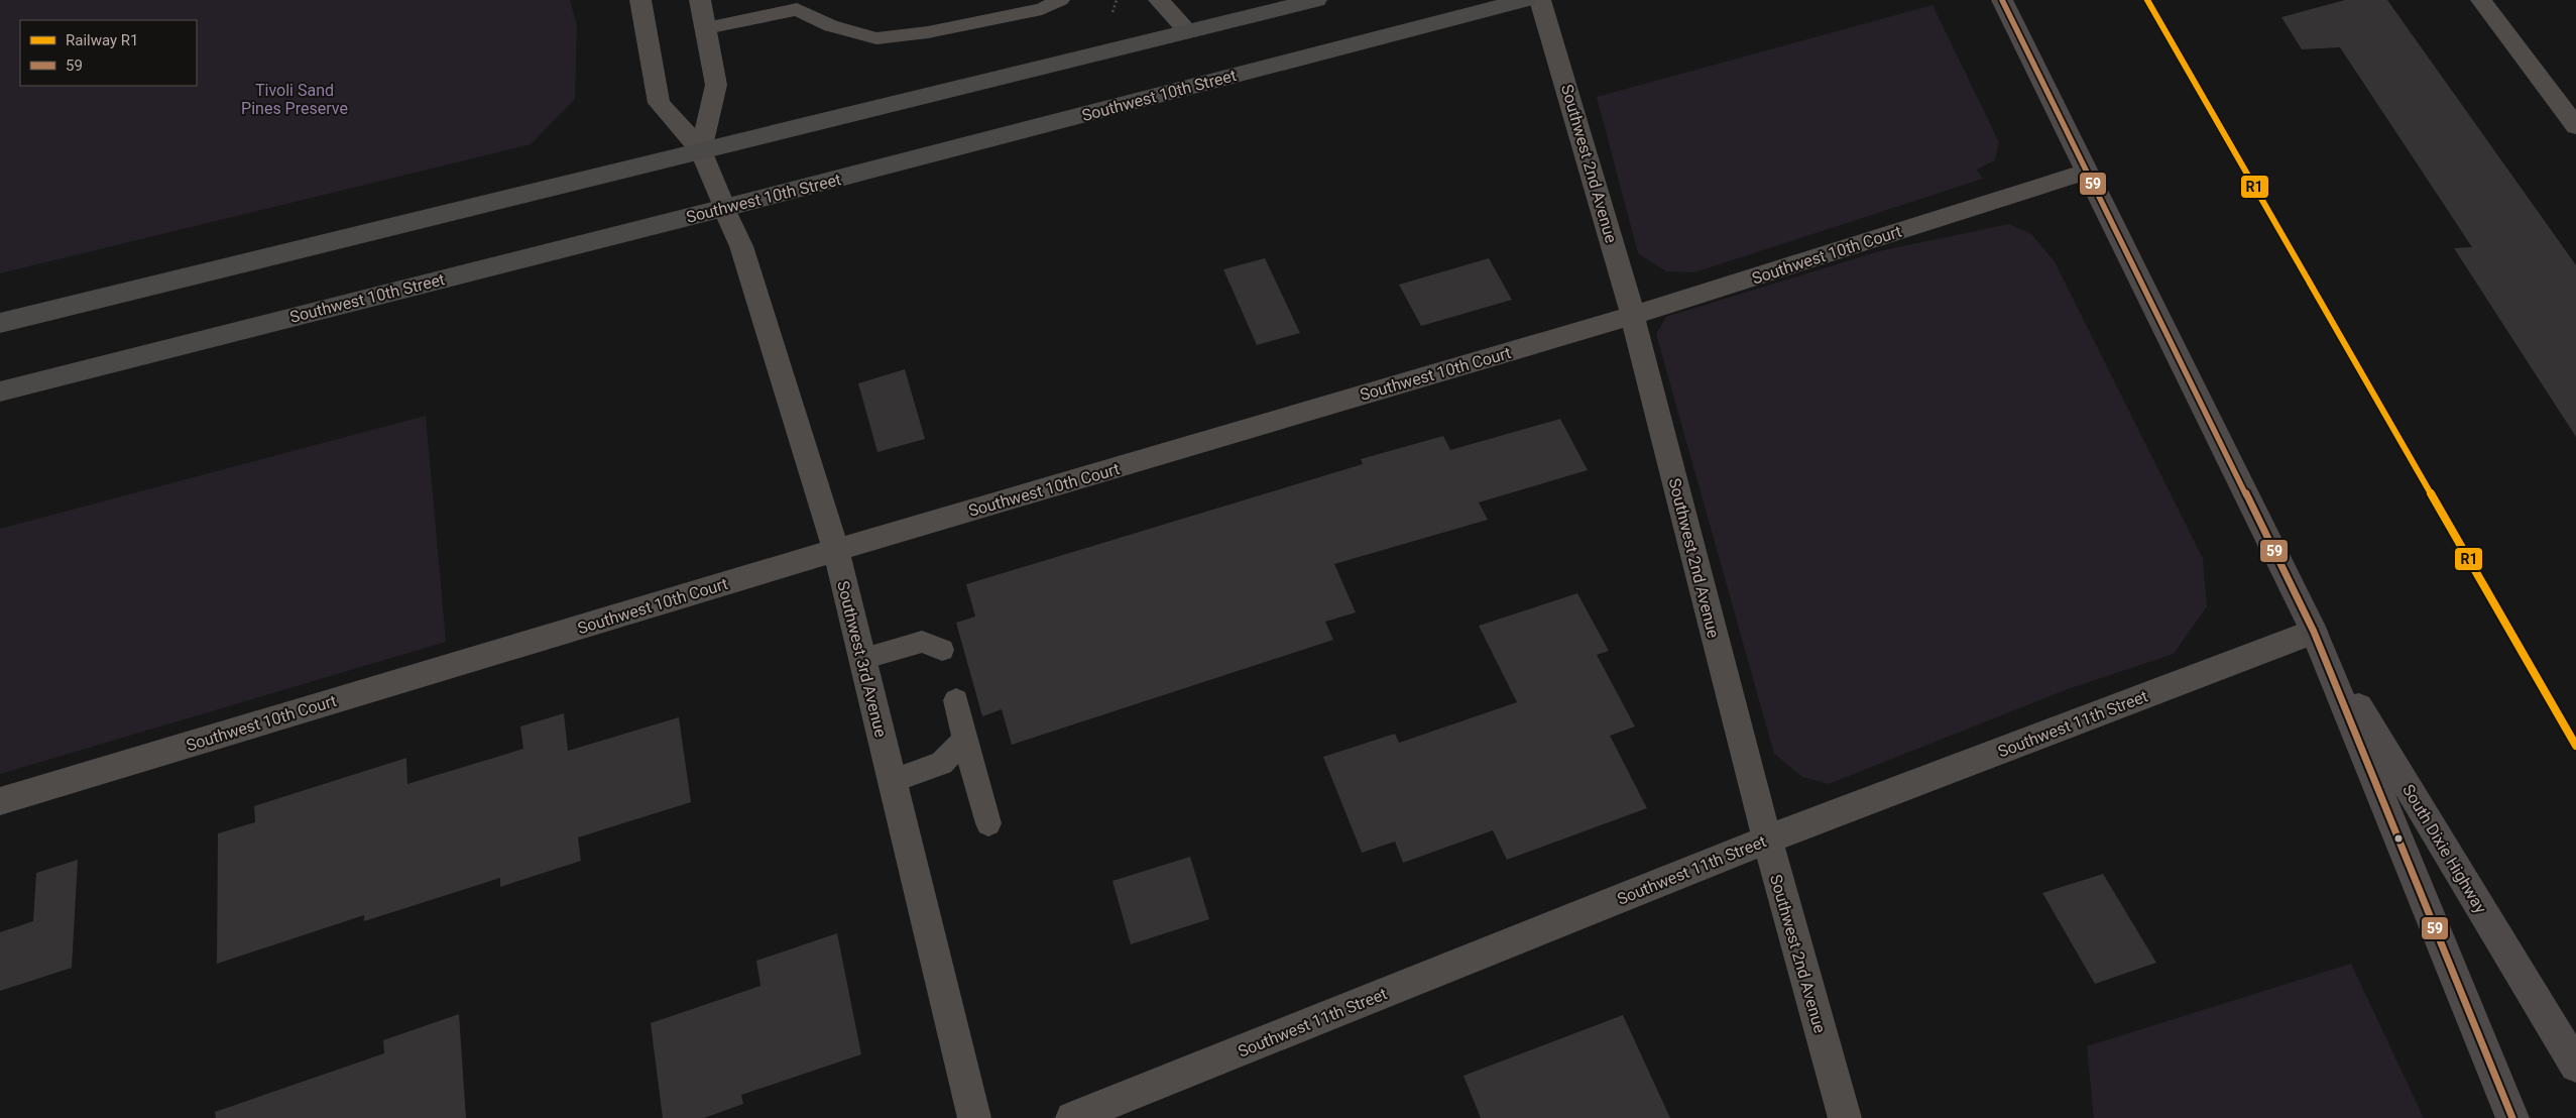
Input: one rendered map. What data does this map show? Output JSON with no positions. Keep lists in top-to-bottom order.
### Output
{
  "streets": {
    "main road": ["Southwest 10th Street", "South Dixie Highway"],
    "street": [
      "Southwest 2nd Avenue",
      "Southwest 10th Court",
      "Southwest 3rd Avenue",
      "Southwest 11th Street"
    ]
  },
  "crossings": [
    ["Southwest 10th Street", "Southwest 3rd Avenue"],
    ["Southwest 2nd Avenue", "Southwest 10th Court"],
    ["Southwest 2nd Avenue", "Southwest 11th Street"],
    ["Southwest 10th Court", "Southwest 3rd Avenue"],
    ["Southwest 10th Court", "South Dixie Highway"],
    ["Southwest 11th Street", "South Dixie Highway"]
  ],
  "parks": ["Tivoli Sand Pines Preserve"],
  "lines": ["rail line R1", "transit line 59"],
  "legend": ["Railway R1", "59"]
}
